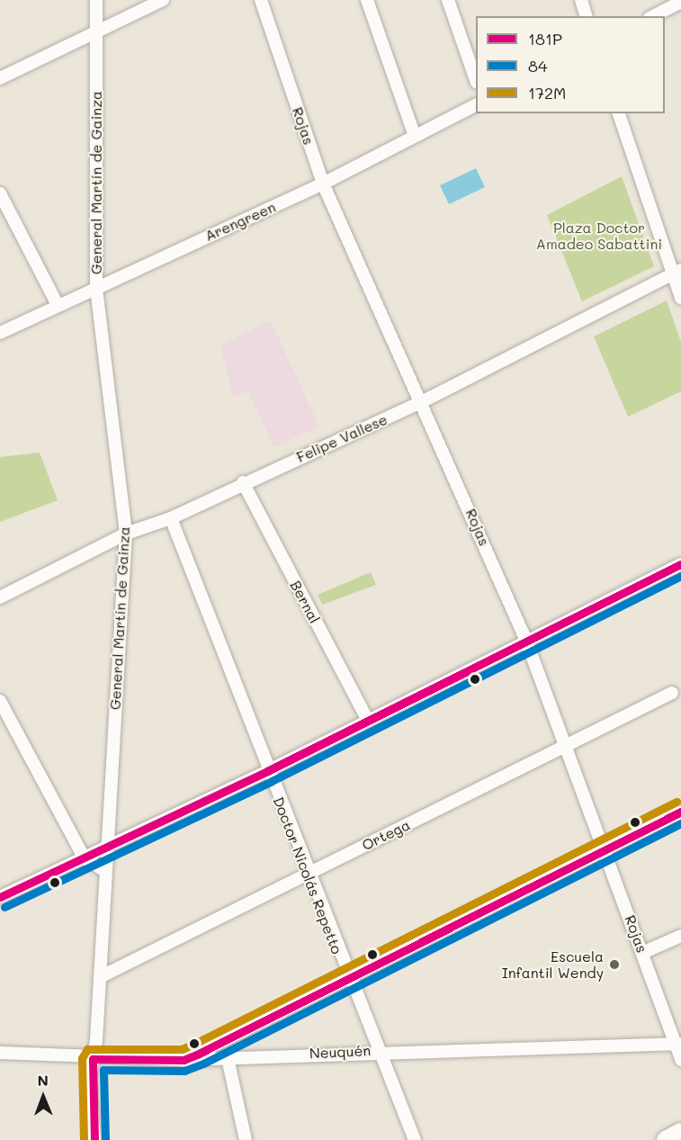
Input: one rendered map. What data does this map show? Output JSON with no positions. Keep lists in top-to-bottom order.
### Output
{
  "streets": {
    "street": [
      "Rojas",
      "General Martín de Gainza",
      "Arengreen",
      "Felipe Vallese",
      "Bernal",
      "Ortega",
      "Doctor Nicolás Repetto",
      "Neuquén"
    ]
  },
  "crossings": [
    ["Rojas", "Arengreen"],
    ["Rojas", "Felipe Vallese"],
    ["Rojas", "Ortega"],
    ["Rojas", "Neuquén"],
    ["General Martín de Gainza", "Arengreen"],
    ["General Martín de Gainza", "Felipe Vallese"],
    ["General Martín de Gainza", "Ortega"],
    ["General Martín de Gainza", "Neuquén"],
    ["Felipe Vallese", "Bernal"],
    ["Felipe Vallese", "Doctor Nicolás Repetto"],
    ["Ortega", "Doctor Nicolás Repetto"],
    ["Doctor Nicolás Repetto", "Neuquén"]
  ],
  "parks": ["Plaza Doctor Amadeo Sabattini"],
  "places": ["Escuela Infantil Wendy"],
  "lines": ["transit line 181P", "transit line 84", "transit line 172M"],
  "legend": ["181P", "84", "172M"],
  "north": "top"
}
